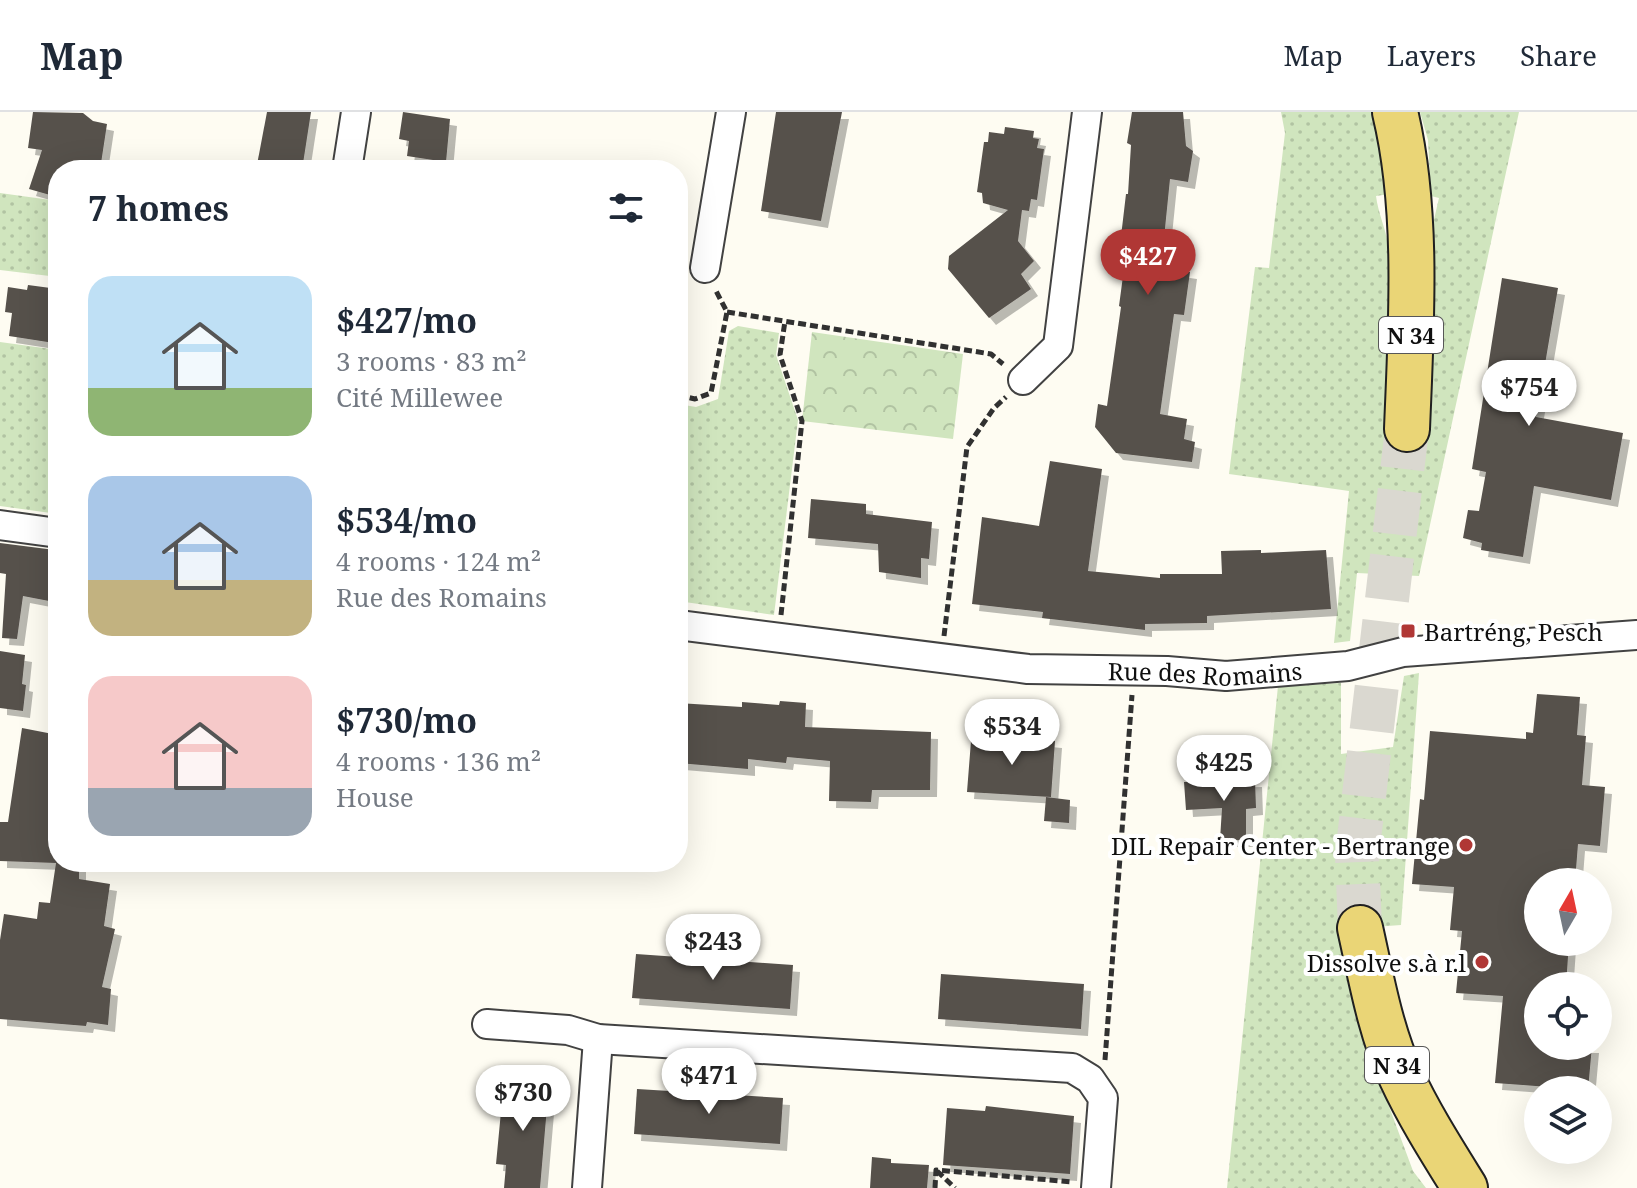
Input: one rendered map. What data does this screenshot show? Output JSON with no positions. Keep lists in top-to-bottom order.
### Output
{
  "streets": {
    "main road": ["N 34"],
    "street": ["Rue des Romains"]
  },
  "places": {
    "transit": ["Bartréng, Pesch"],
    "other": ["DIL Repair Center - Bertrange", "Dissolve s.à r.l"]
  },
  "north": "top",
  "page": {
    "header": "Map",
    "nav": ["Map", "Layers", "Share"],
    "heading": "7 homes",
    "price": [
      "$427",
      "$754",
      "$534",
      "$425",
      "$243",
      "$471",
      "$730"
    ],
    "list": [
      {
        "name": "$427/mo",
        "note": "3 rooms · 83 m² · Cité Millewee"
      },
      {
        "name": "$534/mo",
        "note": "4 rooms · 124 m² · Rue des Romains"
      },
      {
        "name": "$730/mo",
        "note": "4 rooms · 136 m² · House"
      }
    ]
  }
}
